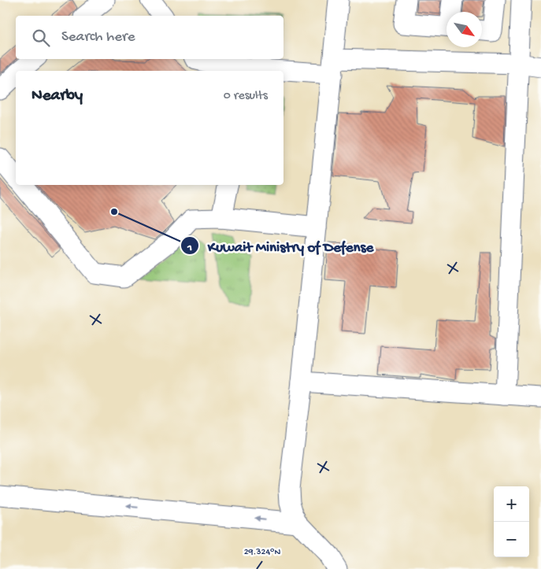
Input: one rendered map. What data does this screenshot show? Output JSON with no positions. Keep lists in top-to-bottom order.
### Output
{
  "places": ["Kuwait Ministry of Defense"],
  "north": "bottom right",
  "page": {
    "search": "Search here",
    "heading": ["Nearby", "0 results"],
    "map_buttons": ["+", "−"]
  },
  "coordinates": ["29.324°N"]
}
